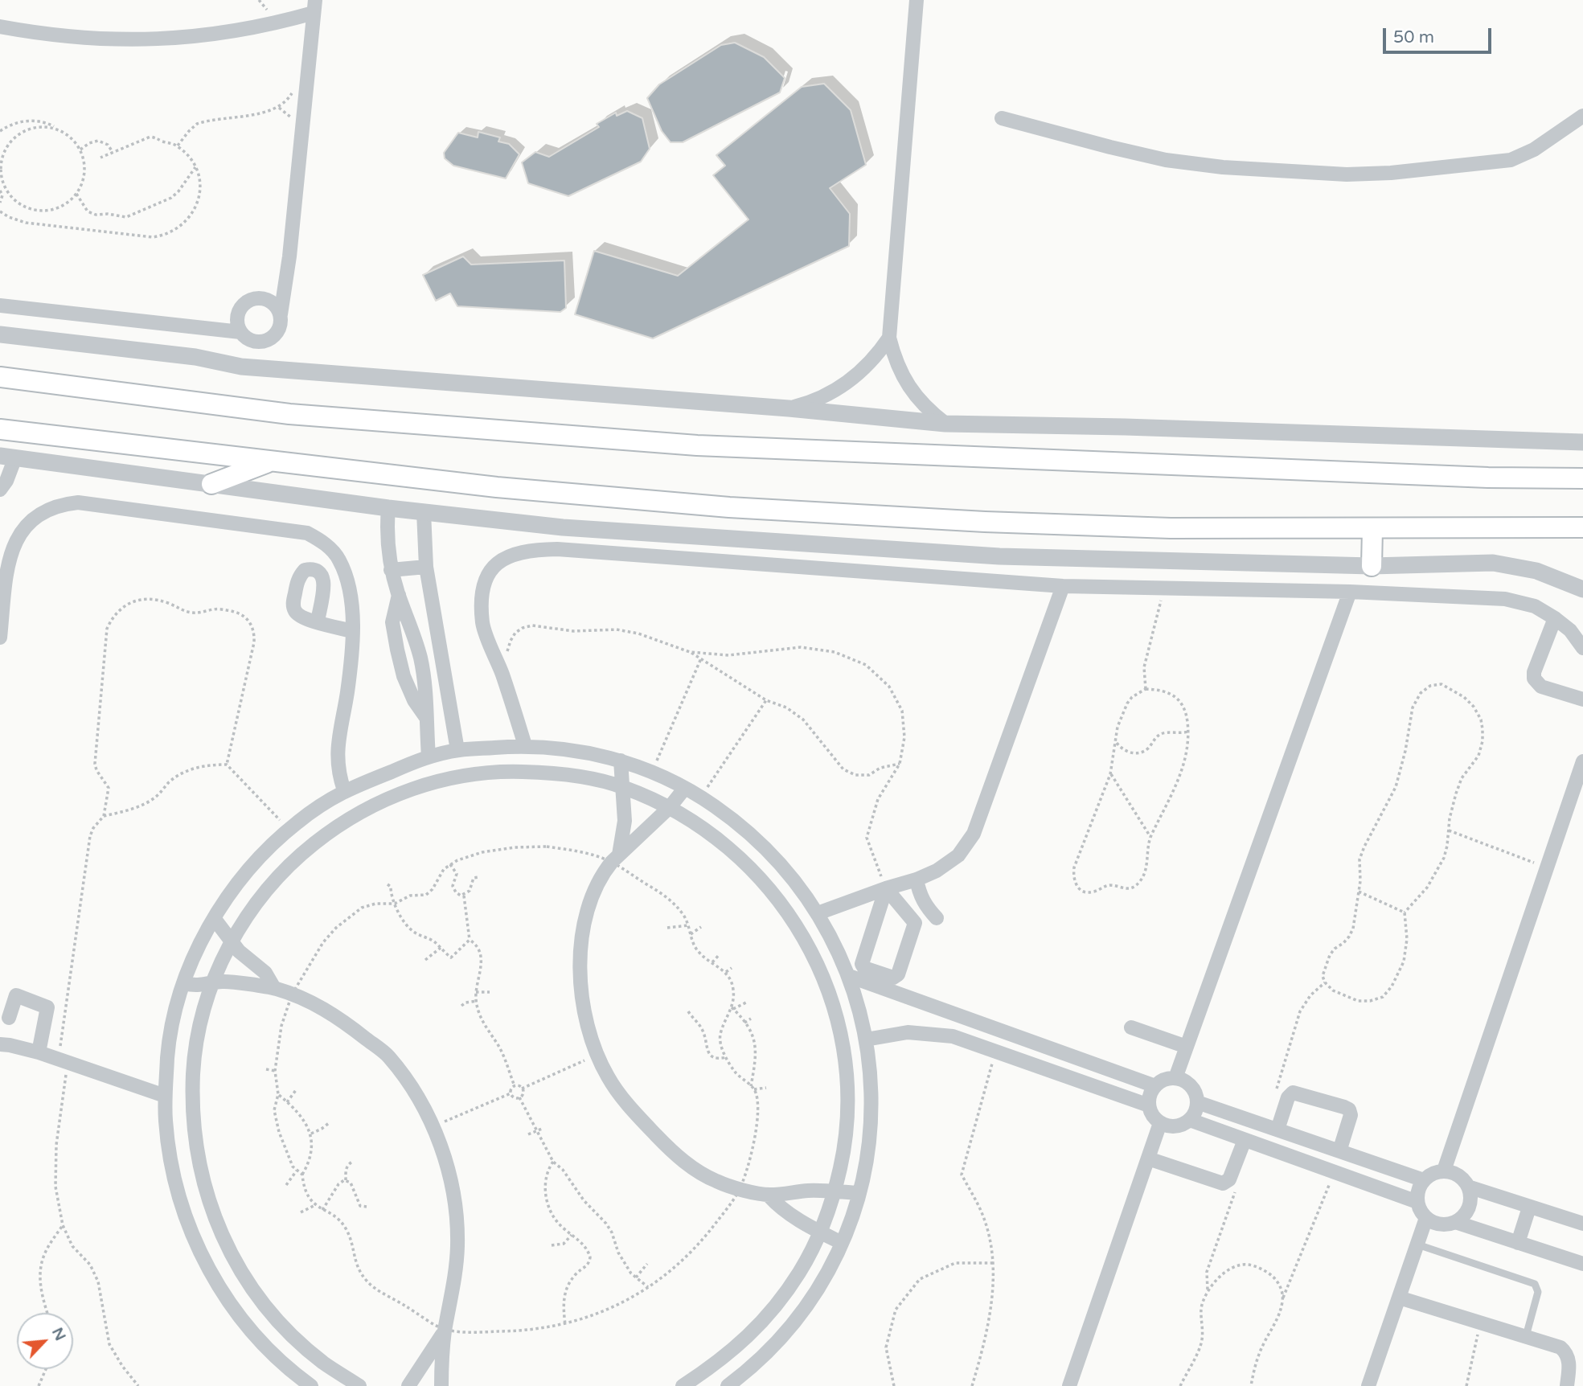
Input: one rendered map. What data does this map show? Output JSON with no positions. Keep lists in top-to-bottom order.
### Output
{
  "scale_bar": "50 m",
  "north": "top right"
}
